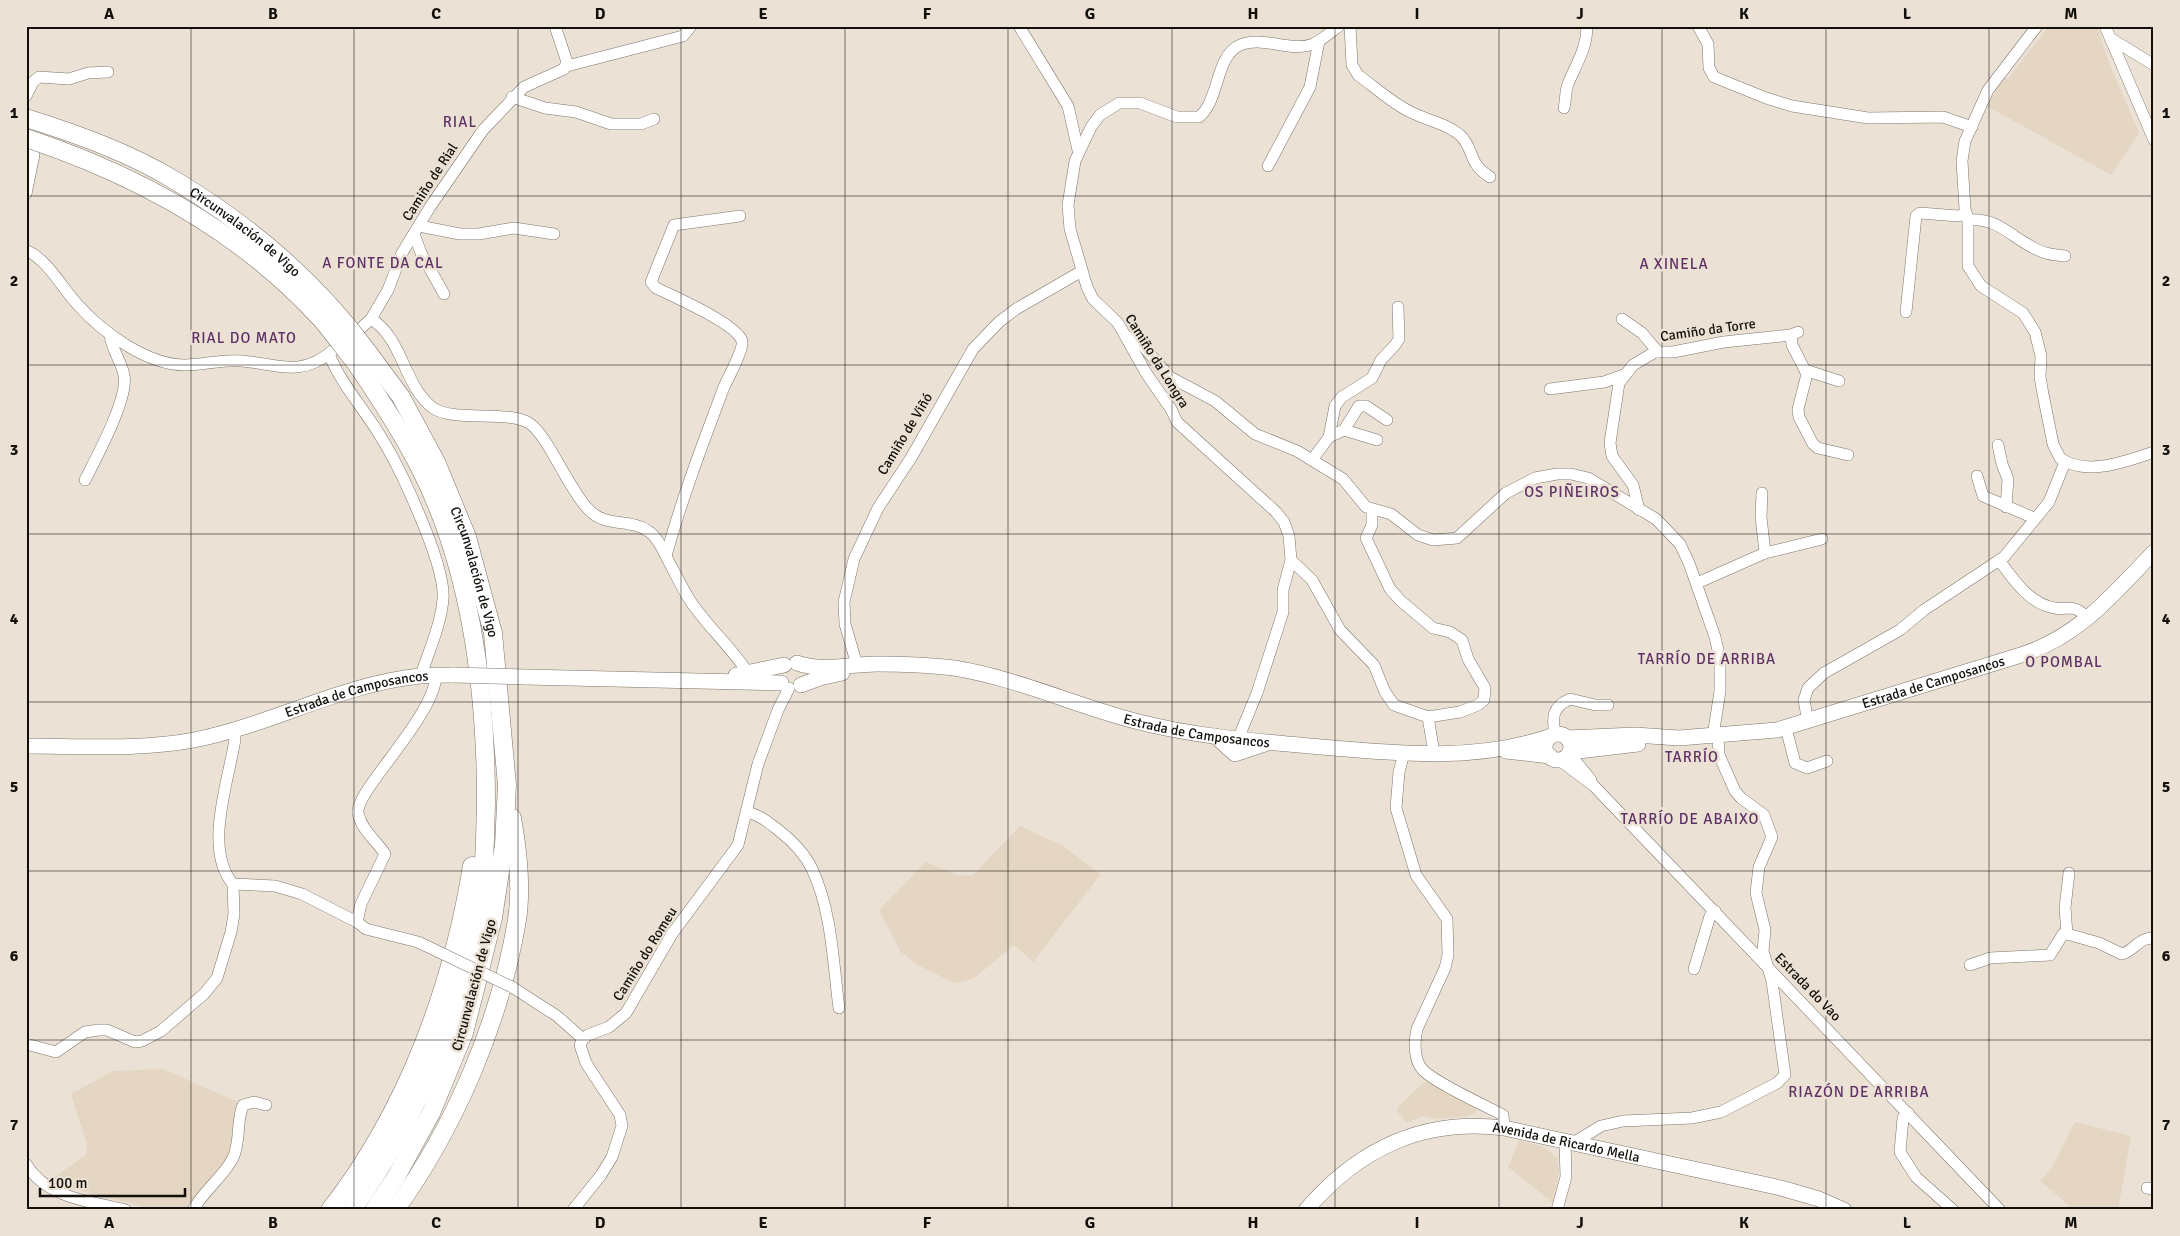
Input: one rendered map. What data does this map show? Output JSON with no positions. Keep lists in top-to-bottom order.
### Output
{
  "streets": {
    "highway": ["Circunvalación de Vigo"],
    "main road": ["Estrada de Camposancos", "Avenida de Ricardo Mella"],
    "street": [
      "Camiño de Rial",
      "Camiño da Torre",
      "Camiño da Longra",
      "Camiño de Viñó",
      "Camiño do Romeu",
      "Estrada do Vao"
    ]
  },
  "crossings": [
    ["Camiño da Longra", "Camiño de Viñó"],
    ["Camiño da Longra", "Estrada de Camposancos"],
    ["Camiño de Viñó", "Estrada de Camposancos"],
    ["Estrada de Camposancos", "Camiño do Romeu"],
    ["Estrada de Camposancos", "Estrada do Vao"]
  ],
  "districts": [
    "RIAL",
    "A FONTE DA CAL",
    "A XINELA",
    "RIAL DO MATO",
    "OS PIÑEIROS",
    "TARRÍO DE ARRIBA",
    "O POMBAL",
    "TARRÍO",
    "TARRÍO DE ABAIXO",
    "RIAZÓN DE ARRIBA"
  ],
  "scale_bar": "100 m",
  "grid": {
    "columns": [
      "A",
      "B",
      "C",
      "D",
      "E",
      "F",
      "G",
      "H",
      "I",
      "J",
      "K",
      "L",
      "M"
    ],
    "rows": [
      "1",
      "2",
      "3",
      "4",
      "5",
      "6",
      "7"
    ]
  }
}
